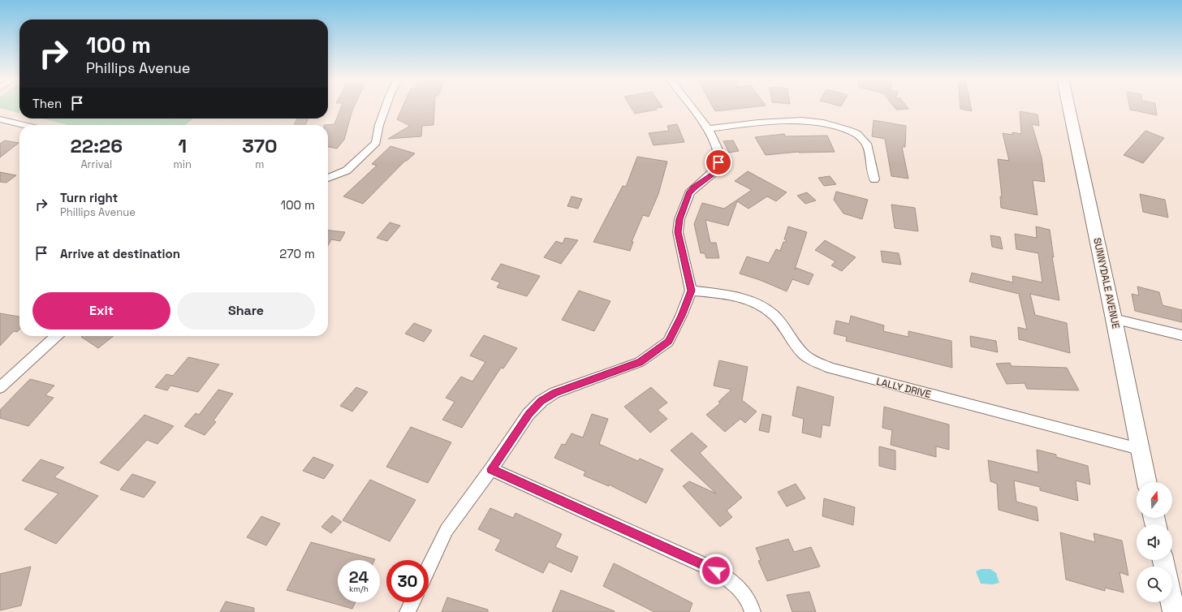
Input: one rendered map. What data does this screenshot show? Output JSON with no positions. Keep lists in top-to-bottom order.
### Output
{
  "streets": {
    "street": ["SUNNYDALE AVENUE", "LALLY DRIVE"]
  },
  "crossings": [
    ["SUNNYDALE AVENUE", "LALLY DRIVE"]
  ],
  "north": "top",
  "page": {
    "turn": ["100 m", "Phillips Avenue"],
    "then": "Then",
    "eta": [
      "22:26",
      "Arrival",
      "1",
      "min",
      "370",
      "m"
    ],
    "list": [
      {
        "name": "Turn right",
        "note": "Phillips Avenue",
        "value": "100 m"
      },
      {
        "name": "Arrive at destination",
        "value": "270 m"
      }
    ],
    "buttons": ["Exit", "Share"],
    "speed": "24 km/h",
    "limit": "30"
  }
}
